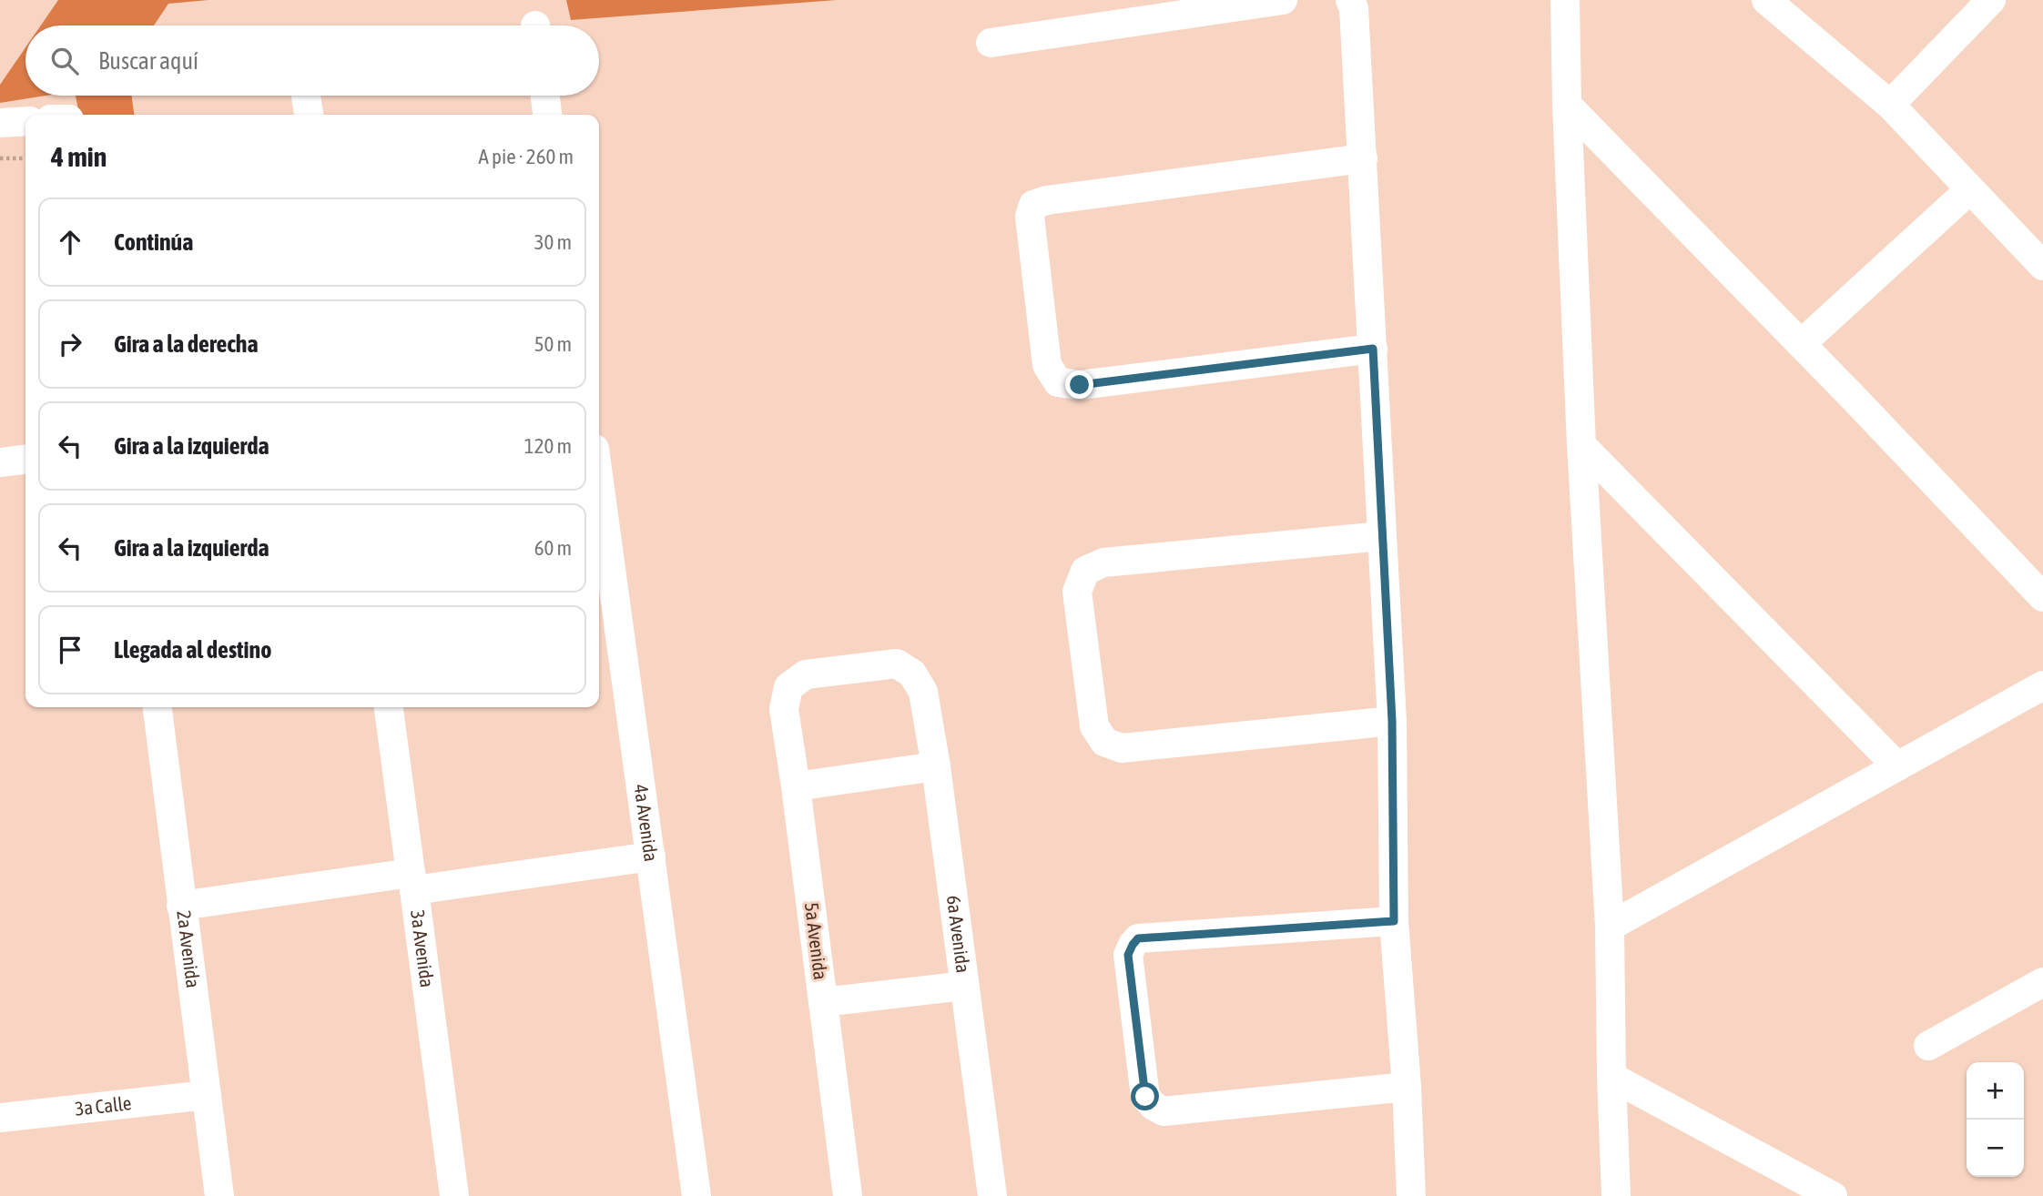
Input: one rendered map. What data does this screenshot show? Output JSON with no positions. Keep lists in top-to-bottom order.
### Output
{
  "streets": {
    "street": [
      "4a Avenida",
      "6a Avenida",
      "5a Avenida",
      "2a Avenida",
      "3a Avenida",
      "3a Calle"
    ]
  },
  "crossings": [
    ["6a Avenida", "5a Avenida"],
    ["2a Avenida", "3a Calle"]
  ],
  "page": {
    "search": "Buscar aquí",
    "heading": ["4 min", "A pie · 260 m"],
    "list": [
      ["Continúa", "30 m"],
      ["Gira a la derecha", "50 m"],
      ["Gira a la izquierda", "120 m"],
      ["Gira a la izquierda", "60 m"],
      "Llegada al destino"
    ],
    "map_buttons": ["+", "−"]
  }
}
